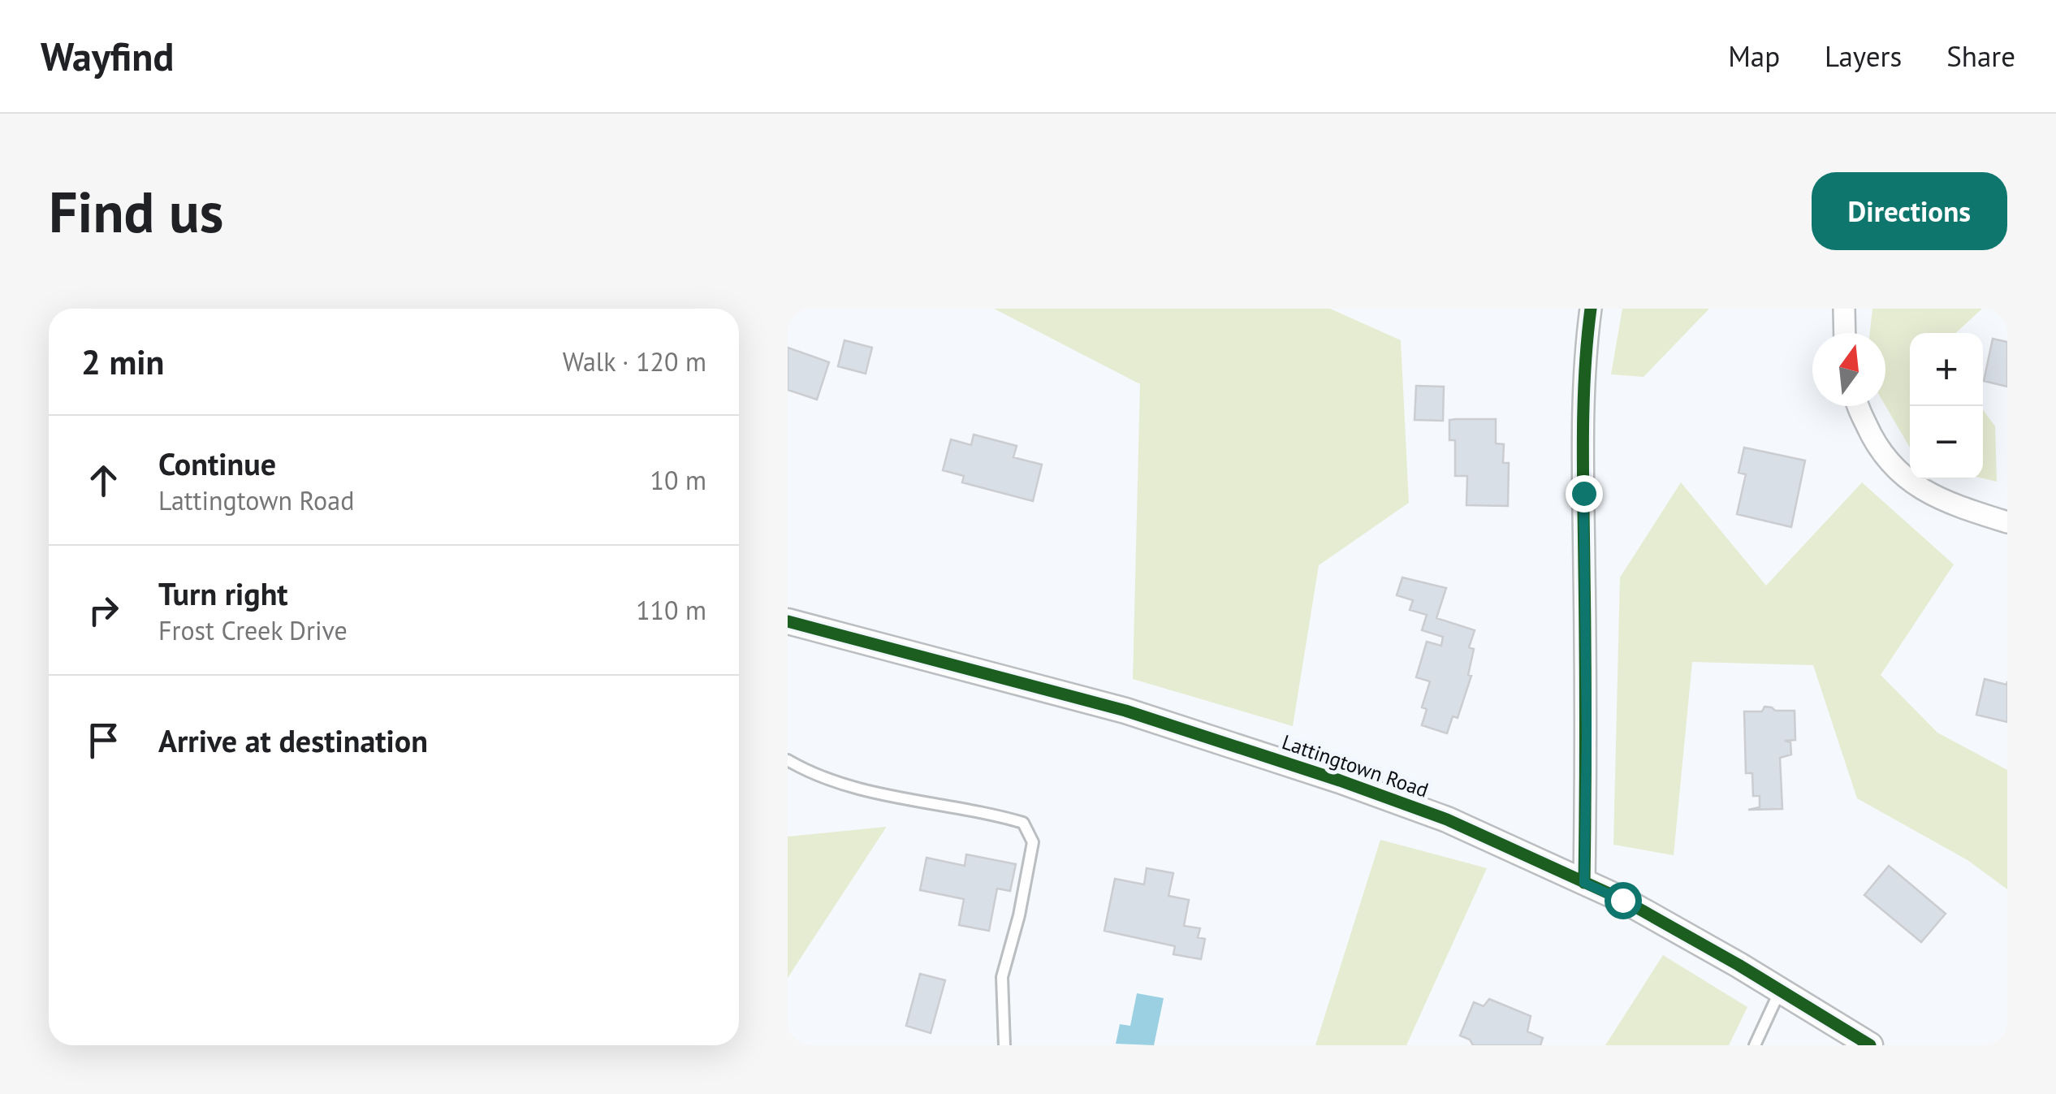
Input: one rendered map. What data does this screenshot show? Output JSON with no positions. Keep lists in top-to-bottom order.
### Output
{
  "streets": {
    "street": ["Lattingtown Road"]
  },
  "north": "top",
  "page": {
    "header": "Wayfind",
    "nav": ["Map", "Layers", "Share"],
    "buttons": "Directions",
    "title": "Find us",
    "heading": ["2 min", "Walk · 120 m"],
    "map_buttons": ["+", "−"],
    "list": [
      ["Continue", "Lattingtown Road", "10 m"],
      ["Turn right", "Frost Creek Drive", "110 m"],
      "Arrive at destination"
    ]
  }
}
